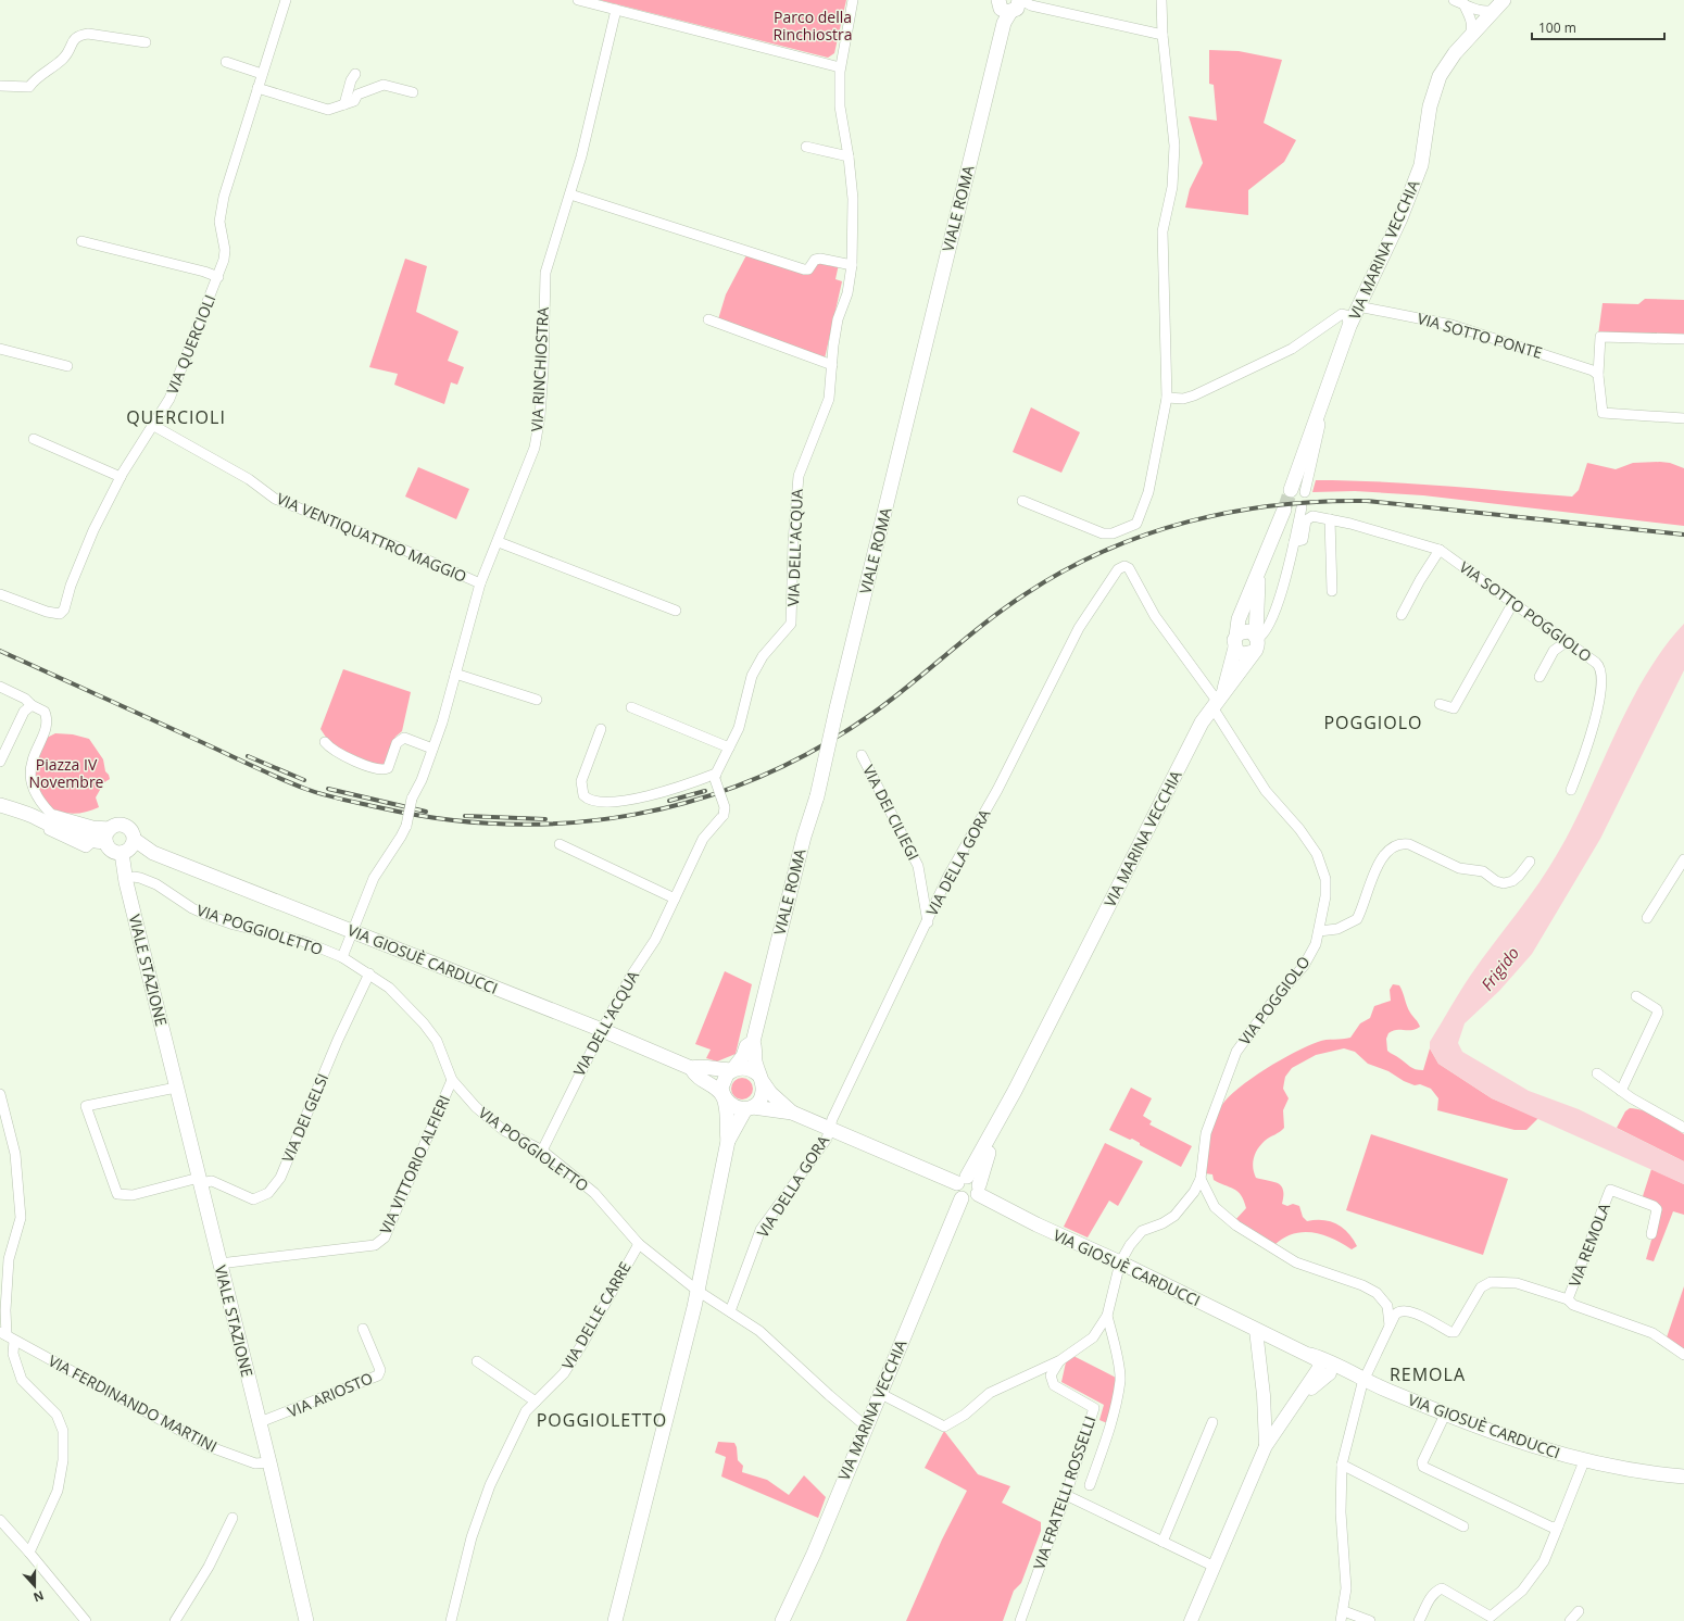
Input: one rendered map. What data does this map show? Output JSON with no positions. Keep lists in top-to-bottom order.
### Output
{
  "streets": {
    "main road": [
      "VIALE ROMA",
      "VIA MARINA VECCHIA",
      "VIA GIOSUÈ CARDUCCI",
      "VIALE STAZIONE"
    ],
    "street": [
      "VIA SOTTO PONTE",
      "VIA QUERCIOLI",
      "VIA RINCHIOSTRA",
      "VIA VENTIQUATTRO MAGGIO",
      "VIA DELL'ACQUA",
      "VIA SOTTO POGGIOLO",
      "VIA DEI CILIEGI",
      "VIA DELLA GORA",
      "VIA POGGIOLETTO",
      "VIA POGGIOLO",
      "VIA DEI GELSI",
      "VIA VITTORIO ALFIERI",
      "VIA REMOLA",
      "VIA DELLE CARRE",
      "VIA ARIOSTO",
      "VIA FERDINANDO MARTINI",
      "VIA FRATELLI ROSSELLI"
    ]
  },
  "crossings": [
    ["VIALE ROMA", "VIA GIOSUÈ CARDUCCI"],
    ["VIA MARINA VECCHIA", "VIA SOTTO PONTE"],
    ["VIA MARINA VECCHIA", "VIA SOTTO POGGIOLO"],
    ["VIA MARINA VECCHIA", "VIA DELLA GORA"],
    ["VIA MARINA VECCHIA", "VIA POGGIOLETTO"],
    ["VIA MARINA VECCHIA", "VIA GIOSUÈ CARDUCCI"],
    ["VIA MARINA VECCHIA", "VIA POGGIOLO"],
    ["VIA QUERCIOLI", "VIA VENTIQUATTRO MAGGIO"],
    ["VIA RINCHIOSTRA", "VIA VENTIQUATTRO MAGGIO"],
    ["VIA RINCHIOSTRA", "VIA POGGIOLETTO"],
    ["VIA RINCHIOSTRA", "VIA GIOSUÈ CARDUCCI"],
    ["VIA DELL'ACQUA", "VIA POGGIOLETTO"],
    ["VIA DELL'ACQUA", "VIA GIOSUÈ CARDUCCI"],
    ["VIA DEI CILIEGI", "VIA DELLA GORA"],
    ["VIA DELLA GORA", "VIA POGGIOLETTO"],
    ["VIA DELLA GORA", "VIA POGGIOLO"],
    ["VIA POGGIOLETTO", "VIALE STAZIONE"],
    ["VIA POGGIOLETTO", "VIA DEI GELSI"],
    ["VIA POGGIOLETTO", "VIA VITTORIO ALFIERI"],
    ["VIA POGGIOLETTO", "VIA DELLE CARRE"],
    ["VIA GIOSUÈ CARDUCCI", "VIALE STAZIONE"],
    ["VIA GIOSUÈ CARDUCCI", "VIA POGGIOLO"],
    ["VIA GIOSUÈ CARDUCCI", "VIA REMOLA"],
    ["VIALE STAZIONE", "VIA DEI GELSI"],
    ["VIALE STAZIONE", "VIA VITTORIO ALFIERI"],
    ["VIALE STAZIONE", "VIA ARIOSTO"],
    ["VIALE STAZIONE", "VIA FERDINANDO MARTINI"]
  ],
  "districts": [
    "QUERCIOLI",
    "POGGIOLO",
    "REMOLA",
    "POGGIOLETTO"
  ],
  "water": ["Frigido"],
  "parks": ["Parco della Rinchiostra", "Piazza IV Novembre"],
  "scale_bar": "100 m",
  "north": "bottom"
}
